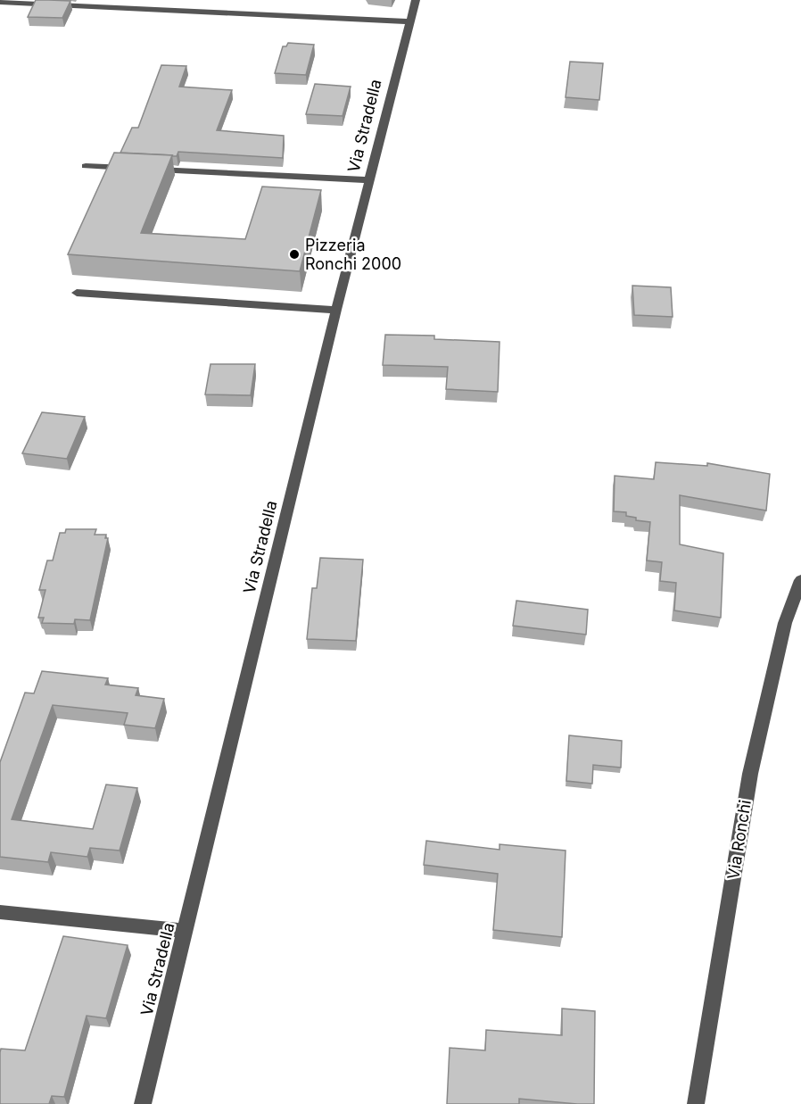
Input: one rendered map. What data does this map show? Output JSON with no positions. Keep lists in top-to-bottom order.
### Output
{
  "streets": {
    "street": ["Via Stradella", "Via Ronchi"]
  },
  "places": ["Pizzeria Ronchi 2000"]
}
